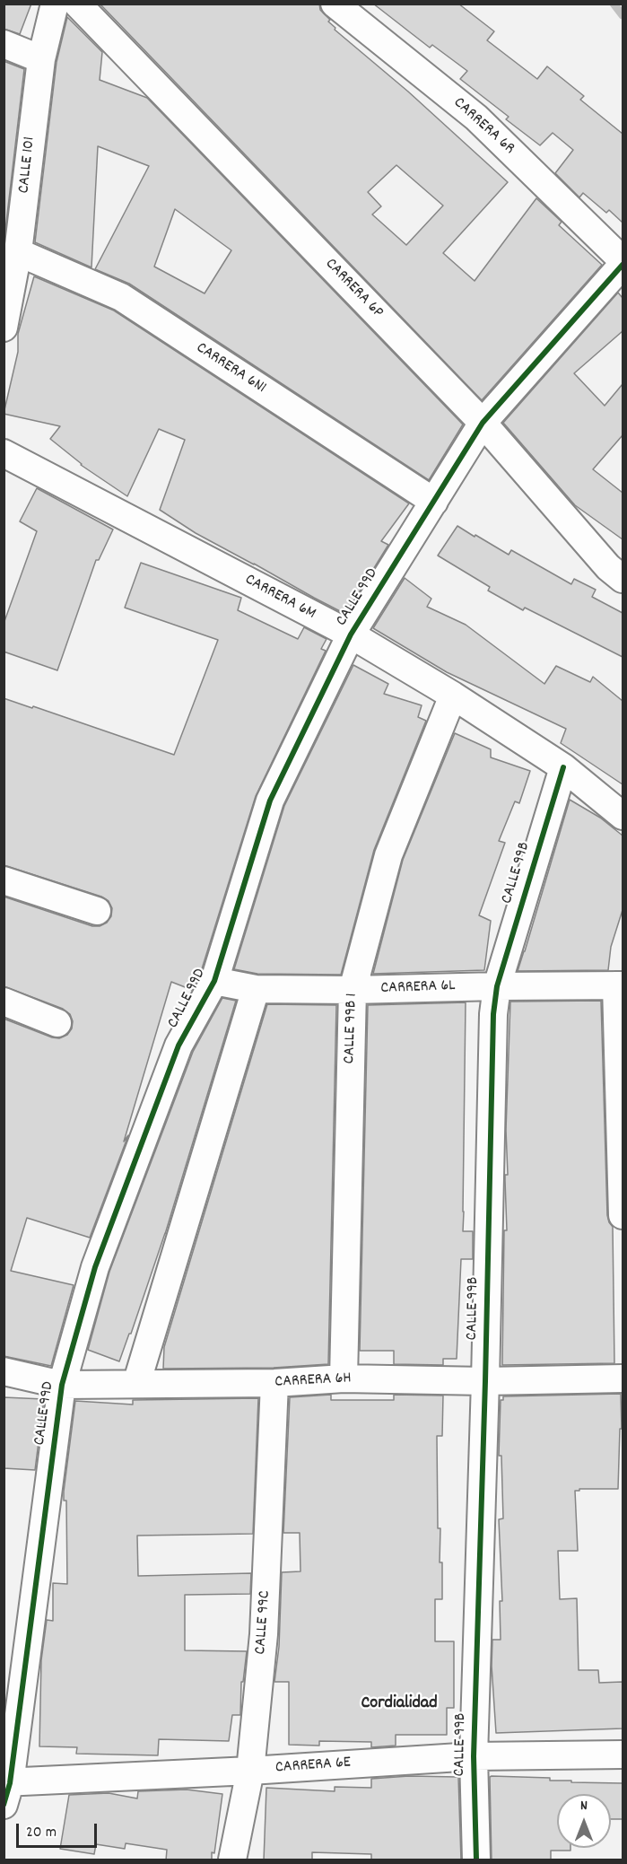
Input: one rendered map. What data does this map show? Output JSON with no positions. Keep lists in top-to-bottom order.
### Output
{
  "streets": {
    "street": [
      "CARRERA 6R",
      "CALLE 101",
      "CARRERA 6P",
      "CARRERA 6N1",
      "CARRERA 6M",
      "CALLE 99D",
      "CALLE 99B",
      "CARRERA 6L",
      "CALLE 99B 1",
      "CARRERA 6H",
      "CALLE 99C",
      "CARRERA 6E"
    ]
  },
  "crossings": [
    ["CALLE 101", "CARRERA 6N1"],
    ["CARRERA 6P", "CALLE 99D"],
    ["CARRERA 6N1", "CALLE 99D"],
    ["CARRERA 6M", "CALLE 99D"],
    ["CARRERA 6M", "CALLE 99B"],
    ["CARRERA 6M", "CALLE 99B 1"],
    ["CALLE 99D", "CARRERA 6L"],
    ["CALLE 99D", "CARRERA 6H"],
    ["CALLE 99D", "CARRERA 6E"],
    ["CALLE 99B", "CARRERA 6L"],
    ["CALLE 99B", "CARRERA 6H"],
    ["CALLE 99B", "CARRERA 6E"],
    ["CARRERA 6L", "CALLE 99B 1"],
    ["CALLE 99B 1", "CARRERA 6H"],
    ["CARRERA 6H", "CALLE 99C"],
    ["CALLE 99C", "CARRERA 6E"]
  ],
  "districts": ["Cordialidad"],
  "scale_bar": "20 m",
  "north": "top"
}
